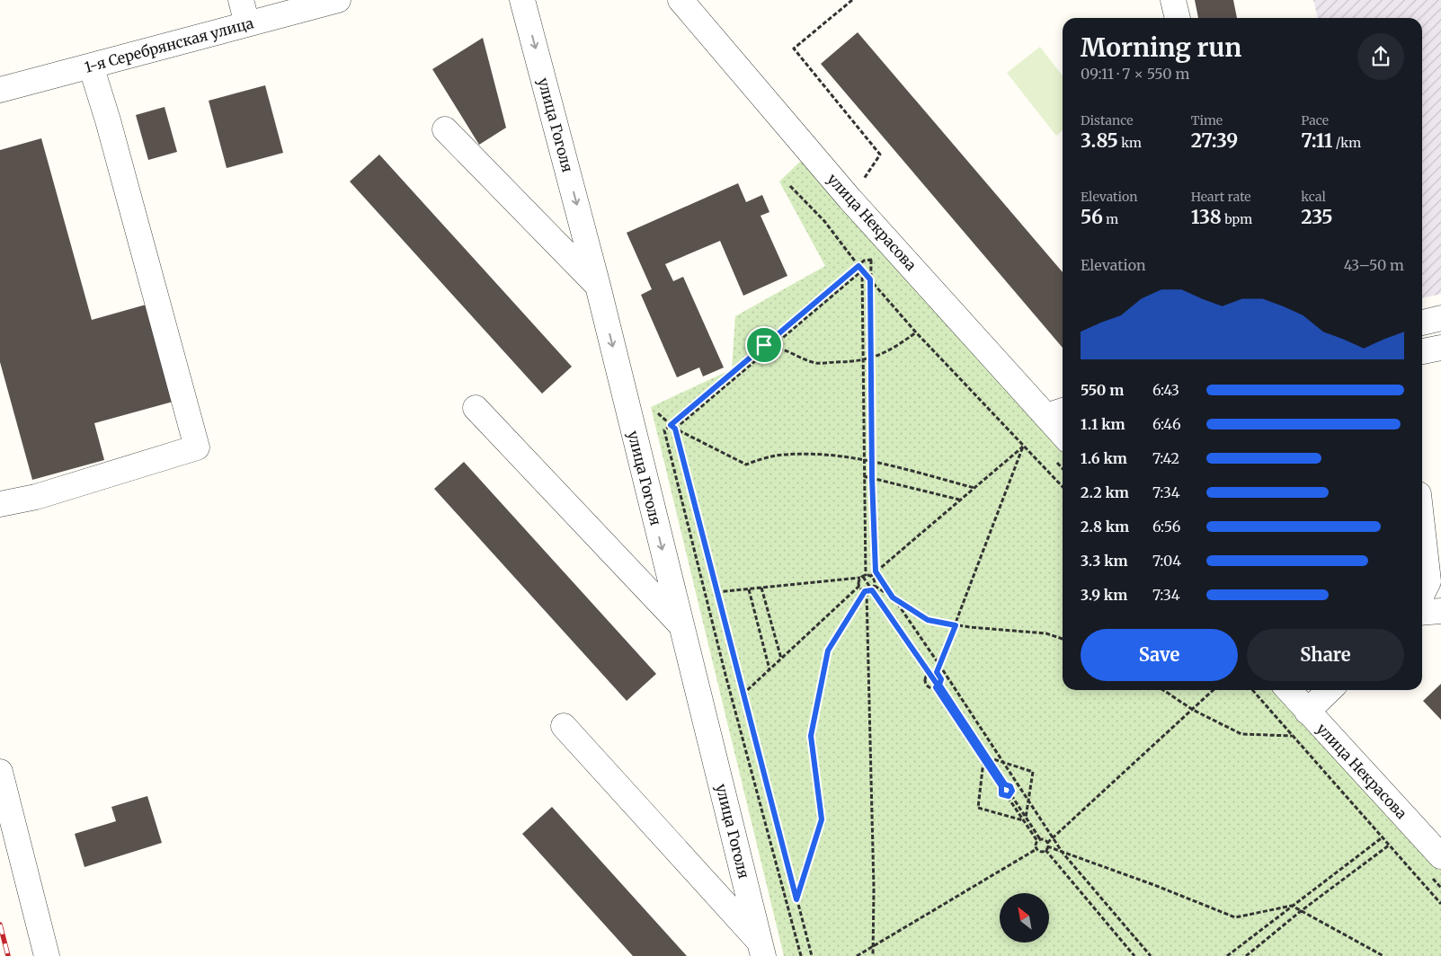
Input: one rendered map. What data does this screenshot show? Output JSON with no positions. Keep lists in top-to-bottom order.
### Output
{
  "streets": {
    "street": ["1-я Серебрянская улица", "улица Гоголя", "улица Некрасова"]
  },
  "one_way": ["улица Гоголя"],
  "north": "top left",
  "page": {
    "heading": ["Morning run", "09:11 · 7 × 550 m"],
    "stats": [
      ["Distance", "3.85 km"],
      ["Time", "27:39"],
      ["Pace", "7:11 /km"],
      ["Elevation", "56 m"],
      ["Heart rate", "138 bpm"],
      ["kcal", "235"]
    ],
    "chart": ["Elevation", "43–50 m"],
    "list": [
      {
        "name": "550 m",
        "note": "6:43"
      },
      {
        "name": "1.1 km",
        "note": "6:46"
      },
      {
        "name": "1.6 km",
        "note": "7:42"
      },
      {
        "name": "2.2 km",
        "note": "7:34"
      },
      {
        "name": "2.8 km",
        "note": "6:56"
      },
      {
        "name": "3.3 km",
        "note": "7:04"
      },
      {
        "name": "3.9 km",
        "note": "7:34"
      }
    ],
    "buttons": ["Save", "Share"]
  }
}
